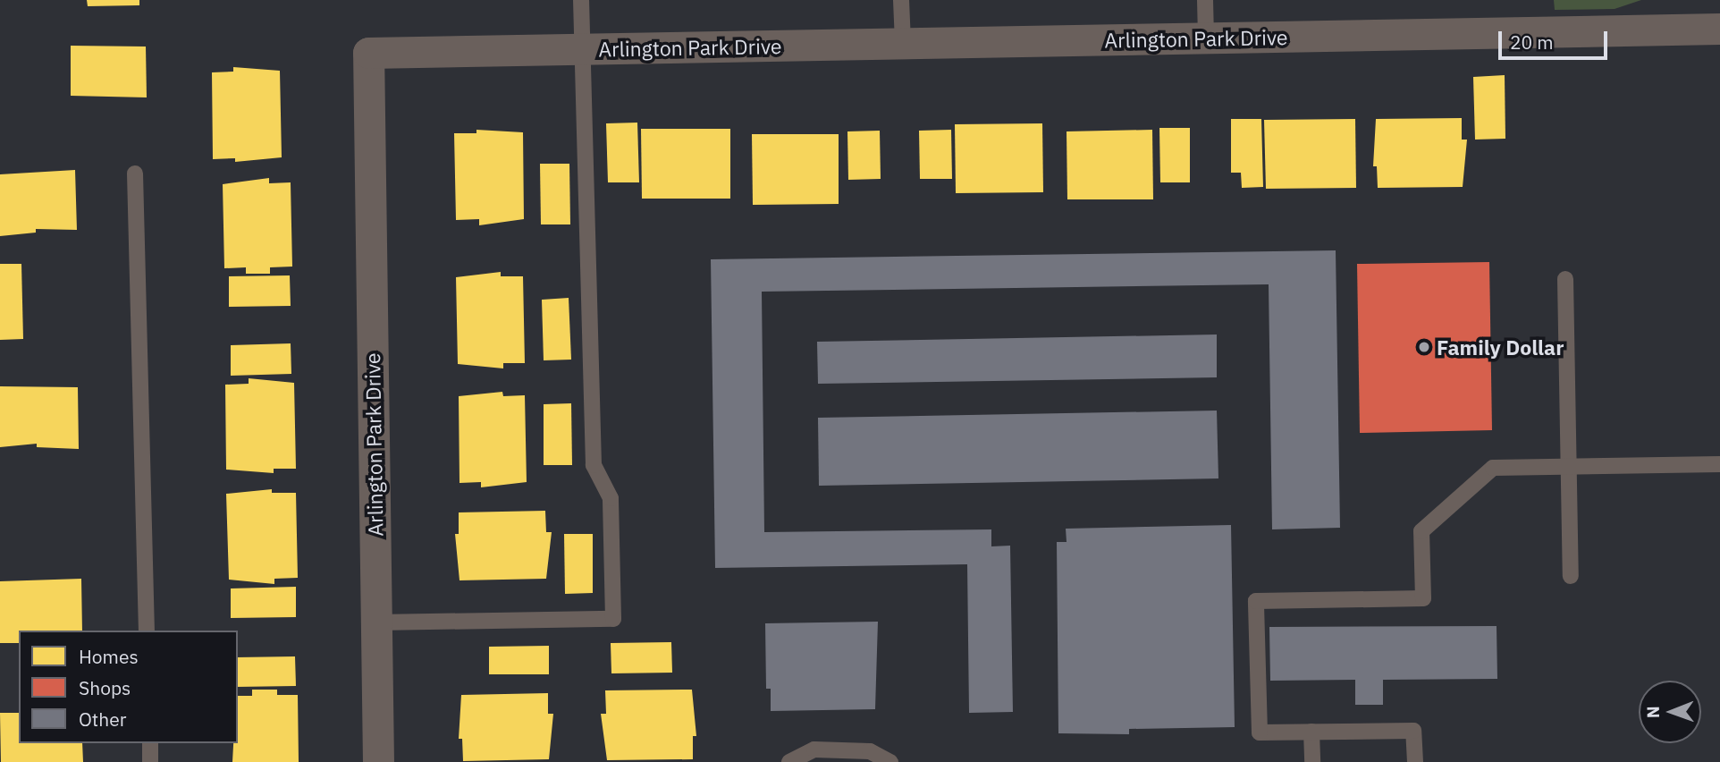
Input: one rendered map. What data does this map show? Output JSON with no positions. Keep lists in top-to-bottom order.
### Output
{
  "streets": {
    "street": ["Arlington Park Drive"]
  },
  "places": ["Family Dollar"],
  "legend": ["Homes", "Shops", "Other"],
  "scale_bar": "20 m",
  "north": "left"
}
